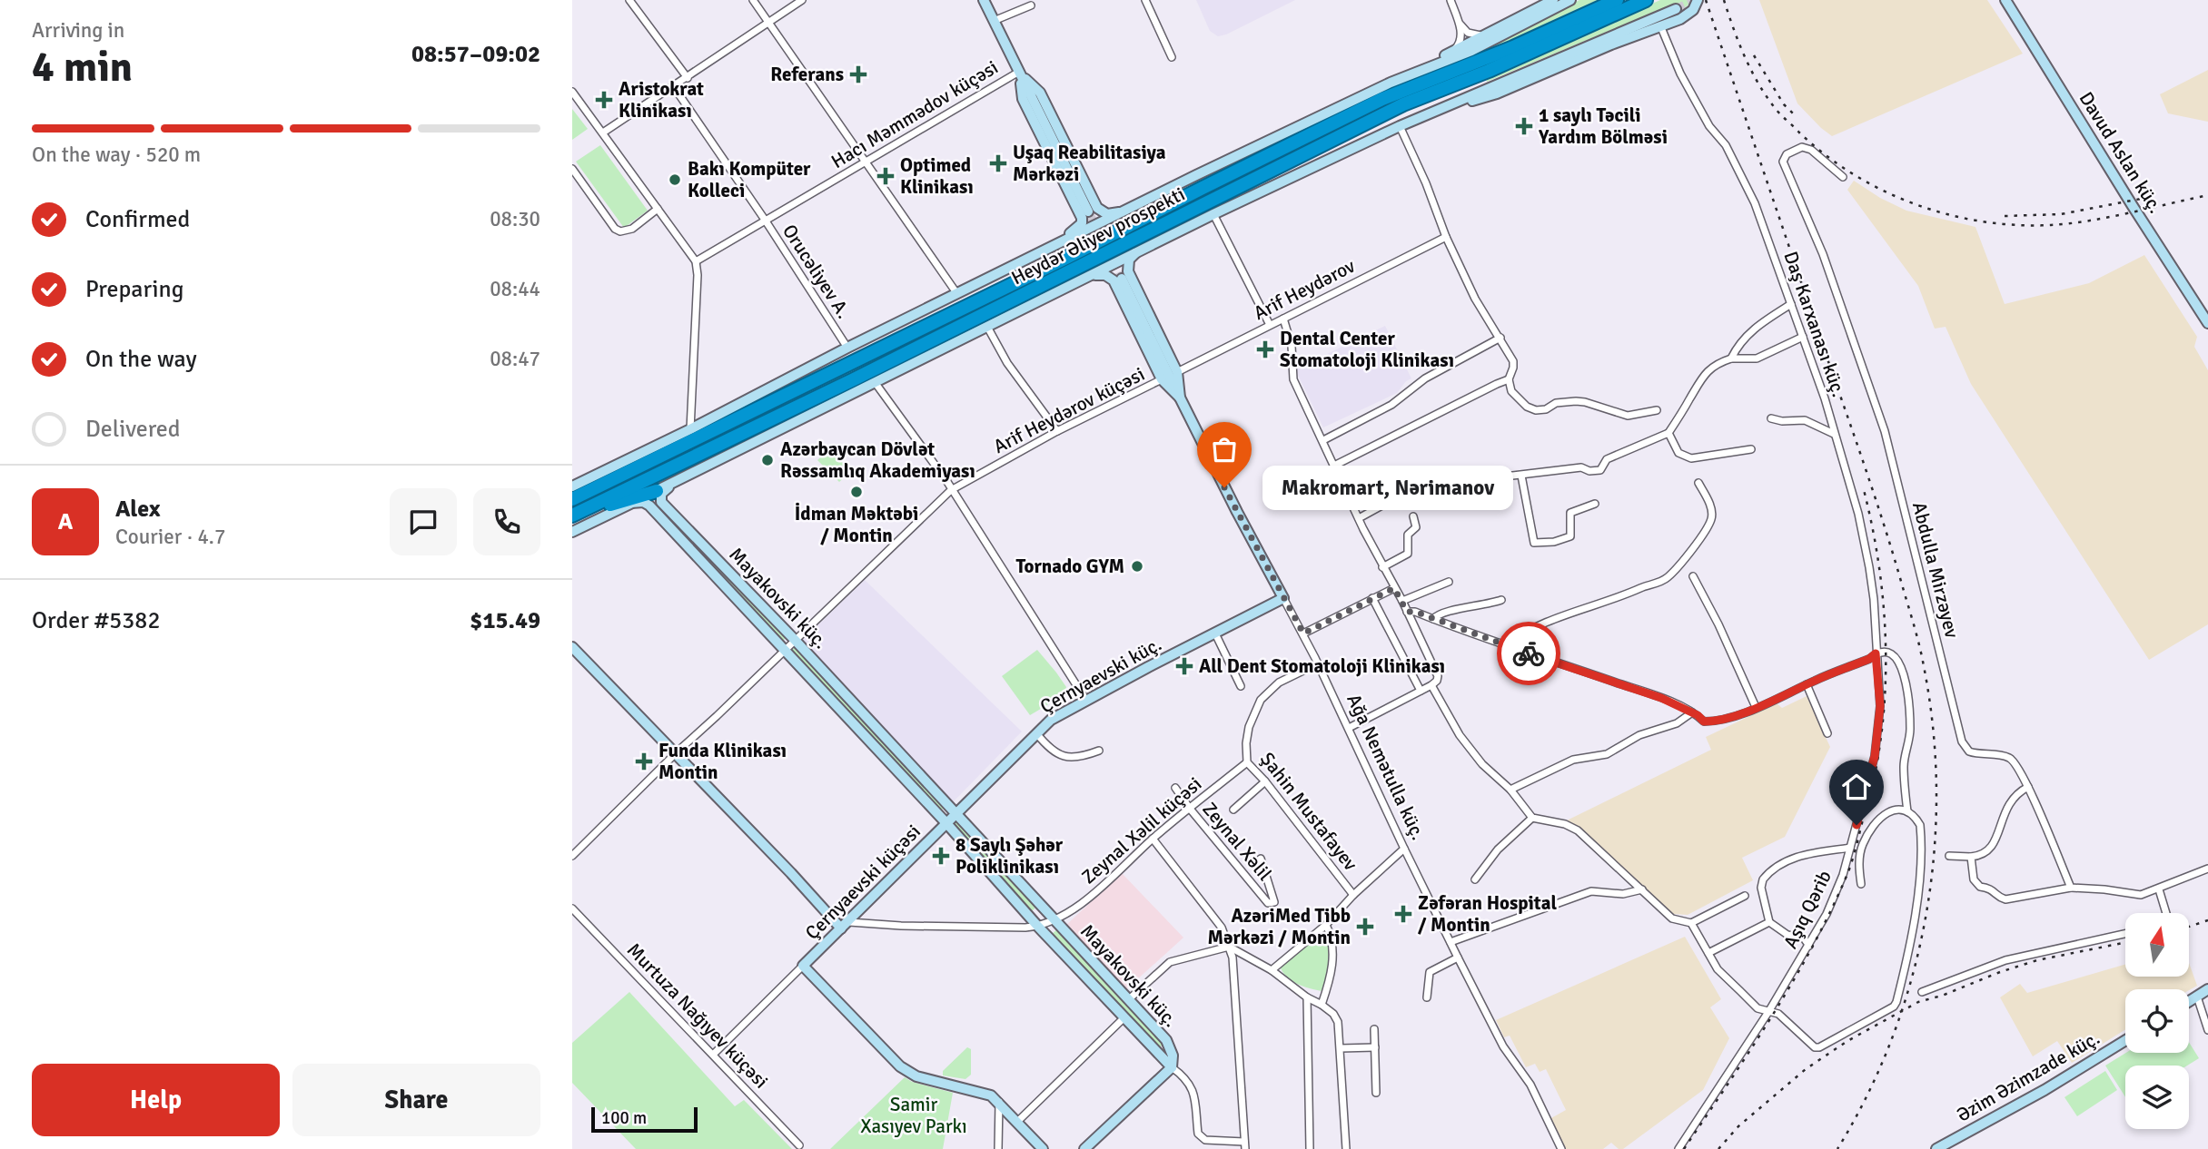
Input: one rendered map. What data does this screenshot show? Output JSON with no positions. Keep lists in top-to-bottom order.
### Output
{
  "streets": {
    "highway": ["Heydər Əliyev prospekti"],
    "street": [
      "Hacı Məmmədov küçəsi",
      "Davud Aslan küç.",
      "Orucəliyev A.",
      "Arif Heydərov",
      "Daş Karxanası küç.",
      "Arif Heydərov küçəsi",
      "Abdulla Mirzəyev",
      "Mayakovski küç.",
      "Çernyaevski küç.",
      "Ağa Nemətulla küç.",
      "Şahin Mustafayev",
      "Zeynal Xəlil küçəsi",
      "Zeynal Xəlil",
      "Çernyaevski küçəsi",
      "Aşıq Qərib",
      "Murtuza Nağıyev küçəsi",
      "Əzim Əzimzade küç."
    ]
  },
  "crossings": [
    ["Hacı Məmmədov küçəsi", "Orucəliyev A."],
    ["Arif Heydərov", "Ağa Nemətulla küç."],
    ["Daş Karxanası küç.", "Aşıq Qərib"],
    ["Arif Heydərov küçəsi", "Mayakovski küç."],
    ["Arif Heydərov küçəsi", "Ağa Nemətulla küç."],
    ["Mayakovski küç.", "Çernyaevski küç."],
    ["Mayakovski küç.", "Zeynal Xəlil küçəsi"],
    ["Mayakovski küç.", "Çernyaevski küçəsi"],
    ["Çernyaevski küç.", "Ağa Nemətulla küç."],
    ["Çernyaevski küç.", "Çernyaevski küçəsi"],
    ["Ağa Nemətulla küç.", "Şahin Mustafayev"],
    ["Şahin Mustafayev", "Zeynal Xəlil küçəsi"],
    ["Zeynal Xəlil küçəsi", "Zeynal Xəlil"]
  ],
  "parks": ["Samir Xasıyev Parkı"],
  "places": {
    "health": [
      "Referans",
      "Aristokrat Klinikası",
      "1 saylı Təcili Yardım Bölməsi",
      "Uşaq Reabilitasiya Mərkəzi",
      "Optimed Klinikası",
      "Dental Center Stomatoloji Klinikası",
      "All Dent Stomatoloji Klinikası",
      "Funda Klinikası Montin",
      "8 Saylı Şəhər Poliklinikası",
      "Zəfəran Hospital / Montin",
      "AzəriMed Tibb Mərkəzi / Montin"
    ],
    "other": [
      "Bakı Kompüter Kolleci",
      "Azərbaycan Dövlət Rəssamlıq Akademiyası",
      "Makromart, Nərimanov",
      "İdman Məktəbi / Montin",
      "Tornado GYM"
    ]
  },
  "scale_bar": "100 m",
  "north": "top",
  "page": {
    "heading": ["4 min", "Arriving in", "08:57–09:02"],
    "panel": [
      "Alex",
      "Courier · 4.7",
      "Order #5382",
      "$15.49"
    ],
    "bar": "On the way · 520 m",
    "list": [
      ["Confirmed", "08:30"],
      ["Preparing", "08:44"],
      ["On the way", "08:47"],
      "Delivered"
    ],
    "bubble": "Makromart, Nərimanov",
    "round": "A",
    "buttons": ["Help", "Share"],
    "scale": "100 m"
  }
}
